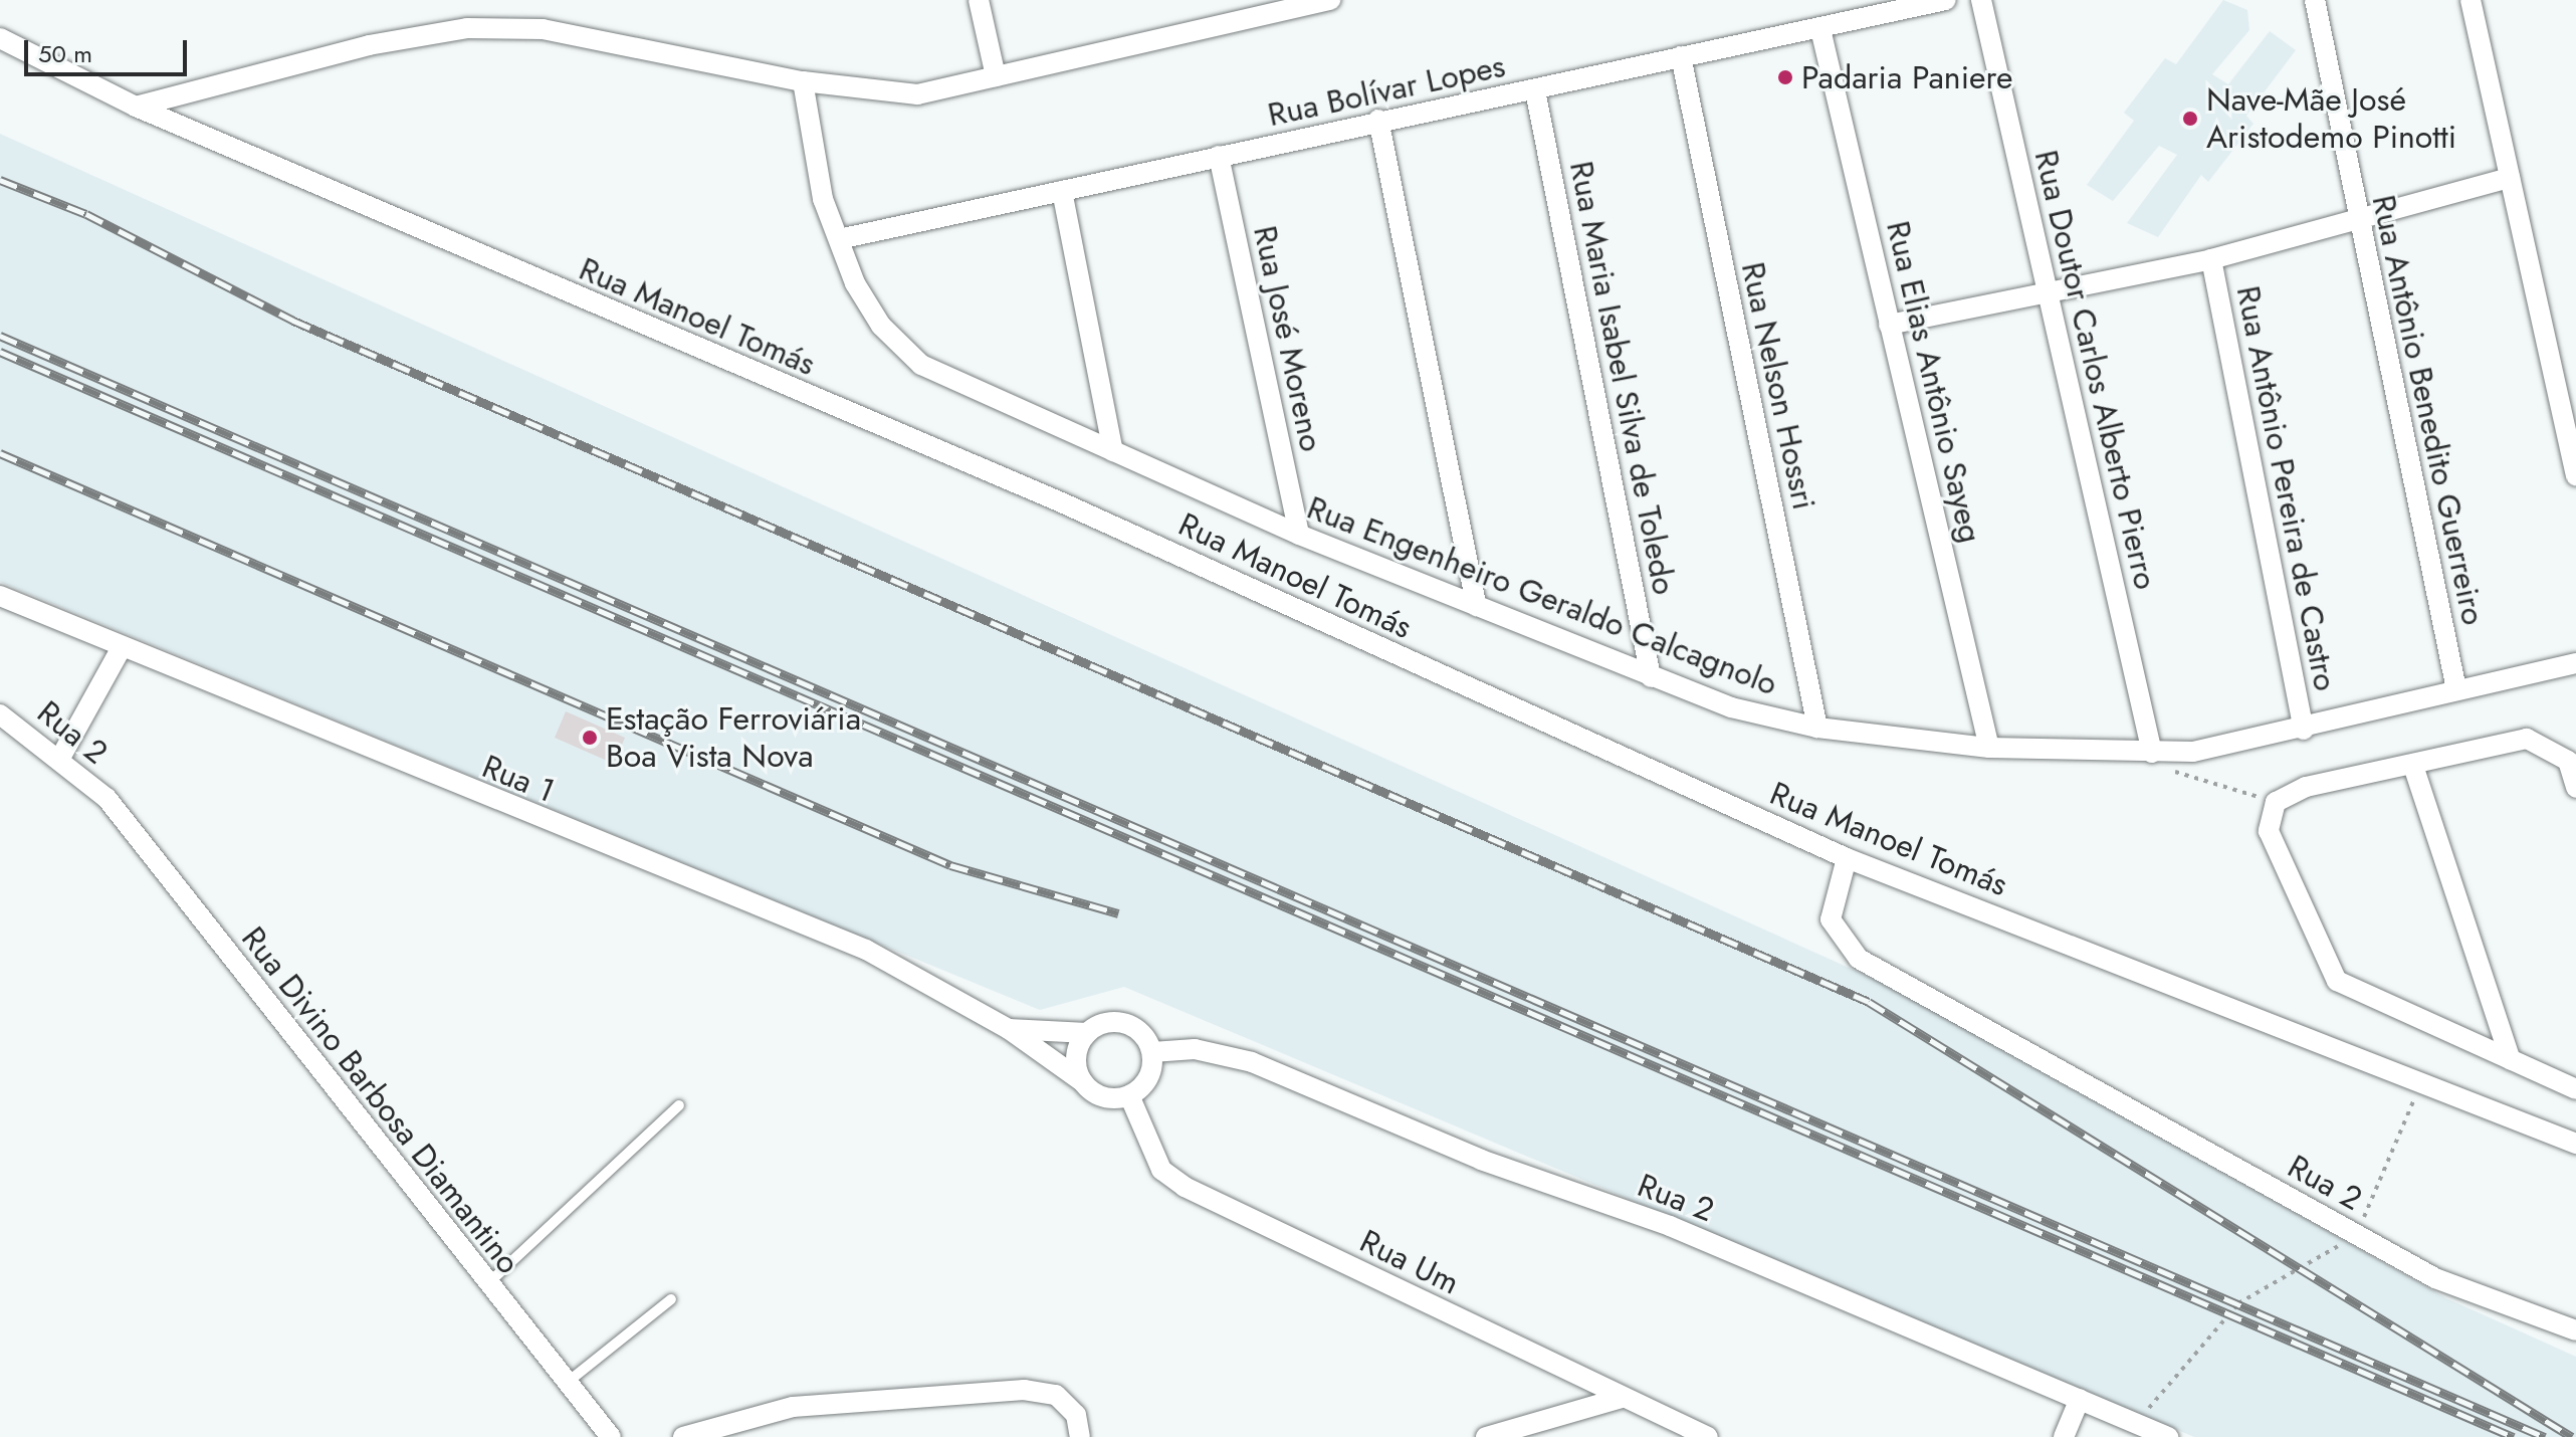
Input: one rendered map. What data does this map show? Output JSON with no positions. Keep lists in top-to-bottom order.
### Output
{
  "streets": {
    "street": [
      "Rua Bolívar Lopes",
      "Rua Manoel Tomás",
      "Rua José Moreno",
      "Rua Doutor Carlos Alberto Pierro",
      "Rua Maria Isabel Silva de Toledo",
      "Rua Elias Antônio Sayeg",
      "Rua Nelson Hossri",
      "Rua Antônio Benedito Guerreiro",
      "Rua Antônio Pereira de Castro",
      "Rua Engenheiro Geraldo Calcagnolo",
      "Rua 2",
      "Rua 1",
      "Rua Divino Barbosa Diamantino",
      "Rua Um"
    ]
  },
  "crossings": [
    ["Rua Bolívar Lopes", "Rua José Moreno"],
    ["Rua Bolívar Lopes", "Rua Maria Isabel Silva de Toledo"],
    ["Rua Bolívar Lopes", "Rua Elias Antônio Sayeg"],
    ["Rua Bolívar Lopes", "Rua Nelson Hossri"],
    ["Rua Bolívar Lopes", "Rua Engenheiro Geraldo Calcagnolo"],
    ["Rua Manoel Tomás", "Rua 2"],
    ["Rua José Moreno", "Rua Engenheiro Geraldo Calcagnolo"],
    ["Rua Doutor Carlos Alberto Pierro", "Rua Engenheiro Geraldo Calcagnolo"],
    ["Rua Maria Isabel Silva de Toledo", "Rua Engenheiro Geraldo Calcagnolo"],
    ["Rua Elias Antônio Sayeg", "Rua Engenheiro Geraldo Calcagnolo"],
    ["Rua Nelson Hossri", "Rua Engenheiro Geraldo Calcagnolo"],
    ["Rua Antônio Benedito Guerreiro", "Rua Engenheiro Geraldo Calcagnolo"],
    ["Rua Antônio Pereira de Castro", "Rua Engenheiro Geraldo Calcagnolo"],
    ["Rua 2", "Rua 1"],
    ["Rua 2", "Rua Divino Barbosa Diamantino"],
    ["Rua 2", "Rua Um"],
    ["Rua 1", "Rua Um"]
  ],
  "places": ["Padaria Paniere", "Nave-Mãe José Aristodemo Pinotti", "Estação Ferroviária Boa Vista Nova"],
  "scale_bar": "50 m"
}
